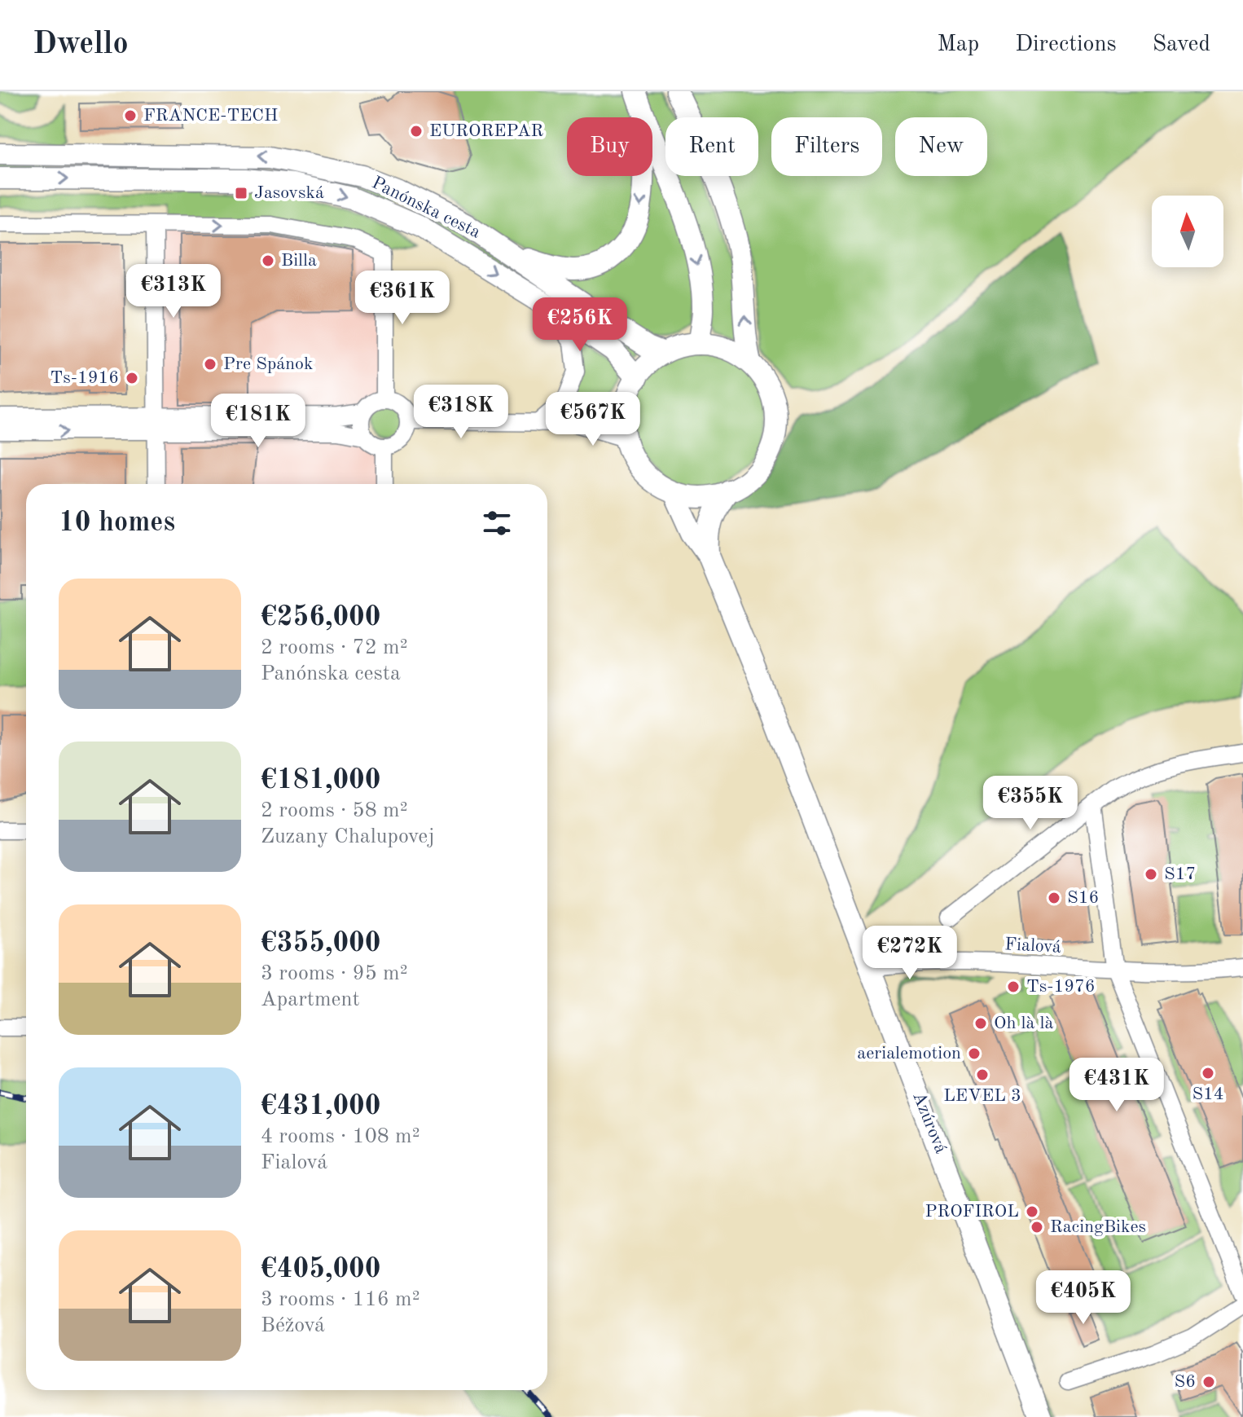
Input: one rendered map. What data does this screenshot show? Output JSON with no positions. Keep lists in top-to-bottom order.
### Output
{
  "streets": {
    "main road": ["Panónska cesta", "Azúrová"],
    "street": ["Fialová"]
  },
  "crossings": [
    ["Fialová", "Azúrová"]
  ],
  "places": {
    "other": [
      "FRANCE-TECH",
      "EUROREPAR",
      "Billa",
      "Pre Spánok",
      "Ts-1916",
      "S17",
      "S16",
      "Ts-1976",
      "Oh là là",
      "aerialemotion",
      "S14",
      "LEVEL 3",
      "PROFIROL",
      "RacingBikes",
      "S6"
    ],
    "transit": ["Jasovská"]
  },
  "north": "top",
  "page": {
    "header": "Dwello",
    "nav": ["Map", "Directions", "Saved"],
    "chip": [
      "Buy",
      "Rent",
      "Filters",
      "New"
    ],
    "price": [
      "€313K",
      "€361K",
      "€256K",
      "€318K",
      "€567K",
      "€181K",
      "€355K",
      "€272K",
      "€431K",
      "€405K"
    ],
    "heading": "10 homes",
    "list": [
      {
        "name": "€256,000",
        "note": "2 rooms · 72 m² · Panónska cesta"
      },
      {
        "name": "€181,000",
        "note": "2 rooms · 58 m² · Zuzany Chalupovej"
      },
      {
        "name": "€355,000",
        "note": "3 rooms · 95 m² · Apartment"
      },
      {
        "name": "€431,000",
        "note": "4 rooms · 108 m² · Fialová"
      },
      {
        "name": "€405,000",
        "note": "3 rooms · 116 m² · Béžová"
      }
    ]
  }
}
